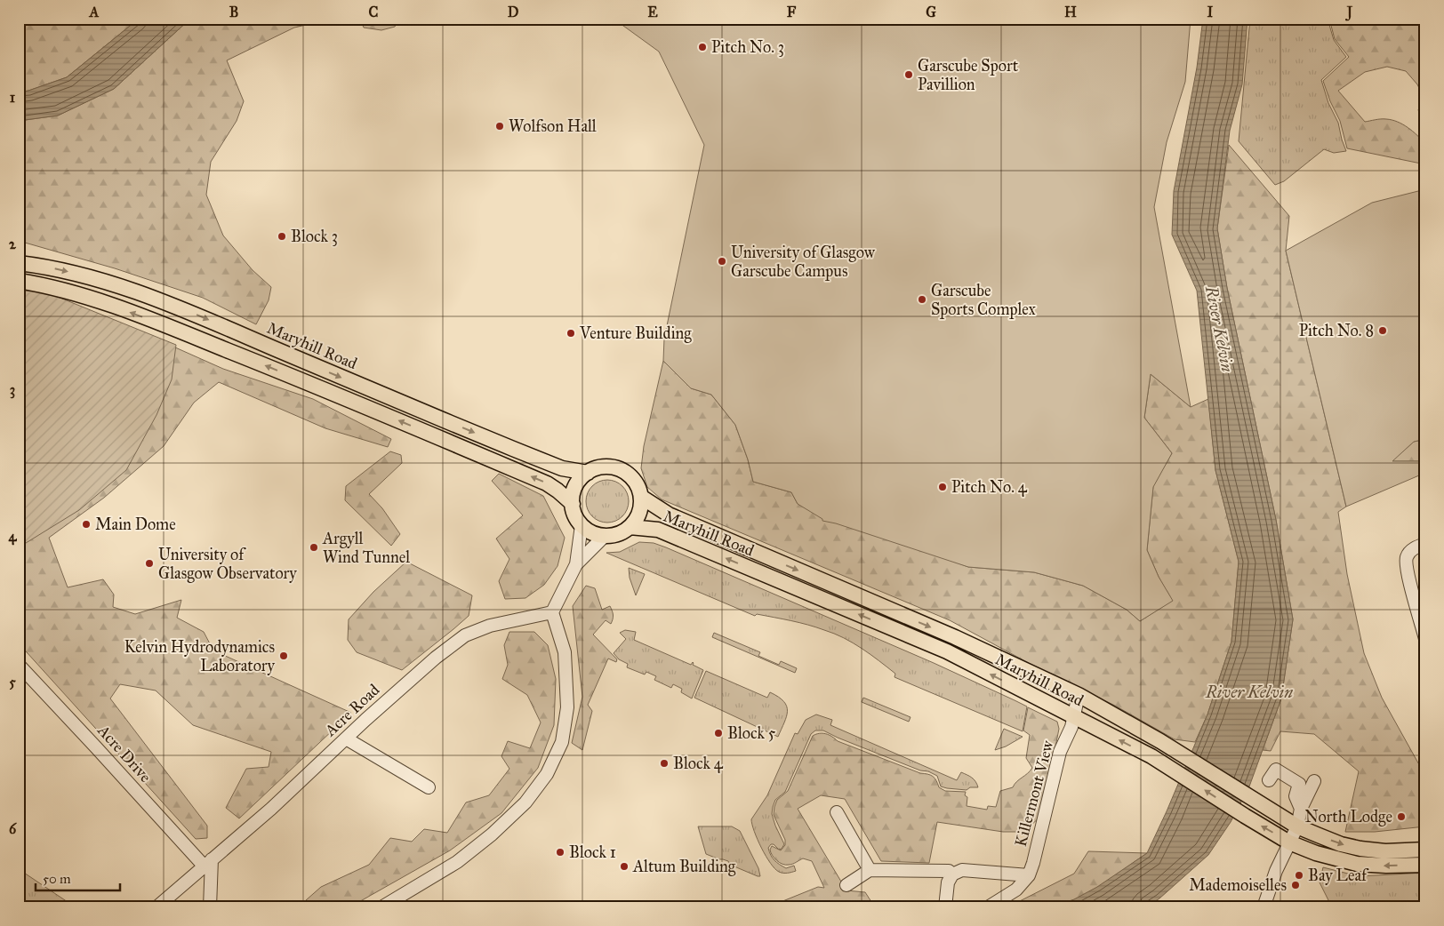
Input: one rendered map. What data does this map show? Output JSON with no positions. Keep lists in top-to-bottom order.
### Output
{
  "streets": {
    "main road": ["Maryhill Road"],
    "street": ["Acre Road", "Acre Drive", "Killermont View"]
  },
  "crossings": [
    ["Maryhill Road", "Killermont View"],
    ["Acre Road", "Acre Drive"]
  ],
  "water": ["River Kelvin"],
  "places": [
    "Pitch No. 3",
    "Garscube Sport Pavillion",
    "Wolfson Hall",
    "Block 3",
    "University of Glasgow Garscube Campus",
    "Garscube Sports Complex",
    "Pitch No. 8",
    "Venture Building",
    "Pitch No. 4",
    "Main Dome",
    "Argyll Wind Tunnel",
    "University of Glasgow Observatory",
    "Kelvin Hydrodynamics Laboratory",
    "Block 5",
    "Block 4",
    "North Lodge",
    "Block 1",
    "Altum Building",
    "Bay Leaf",
    "Mademoiselles"
  ],
  "scale_bar": "50 m",
  "grid": {
    "columns": [
      "A",
      "B",
      "C",
      "D",
      "E",
      "F",
      "G",
      "H",
      "I",
      "J"
    ],
    "rows": [
      "1",
      "2",
      "3",
      "4",
      "5",
      "6"
    ]
  }
}
